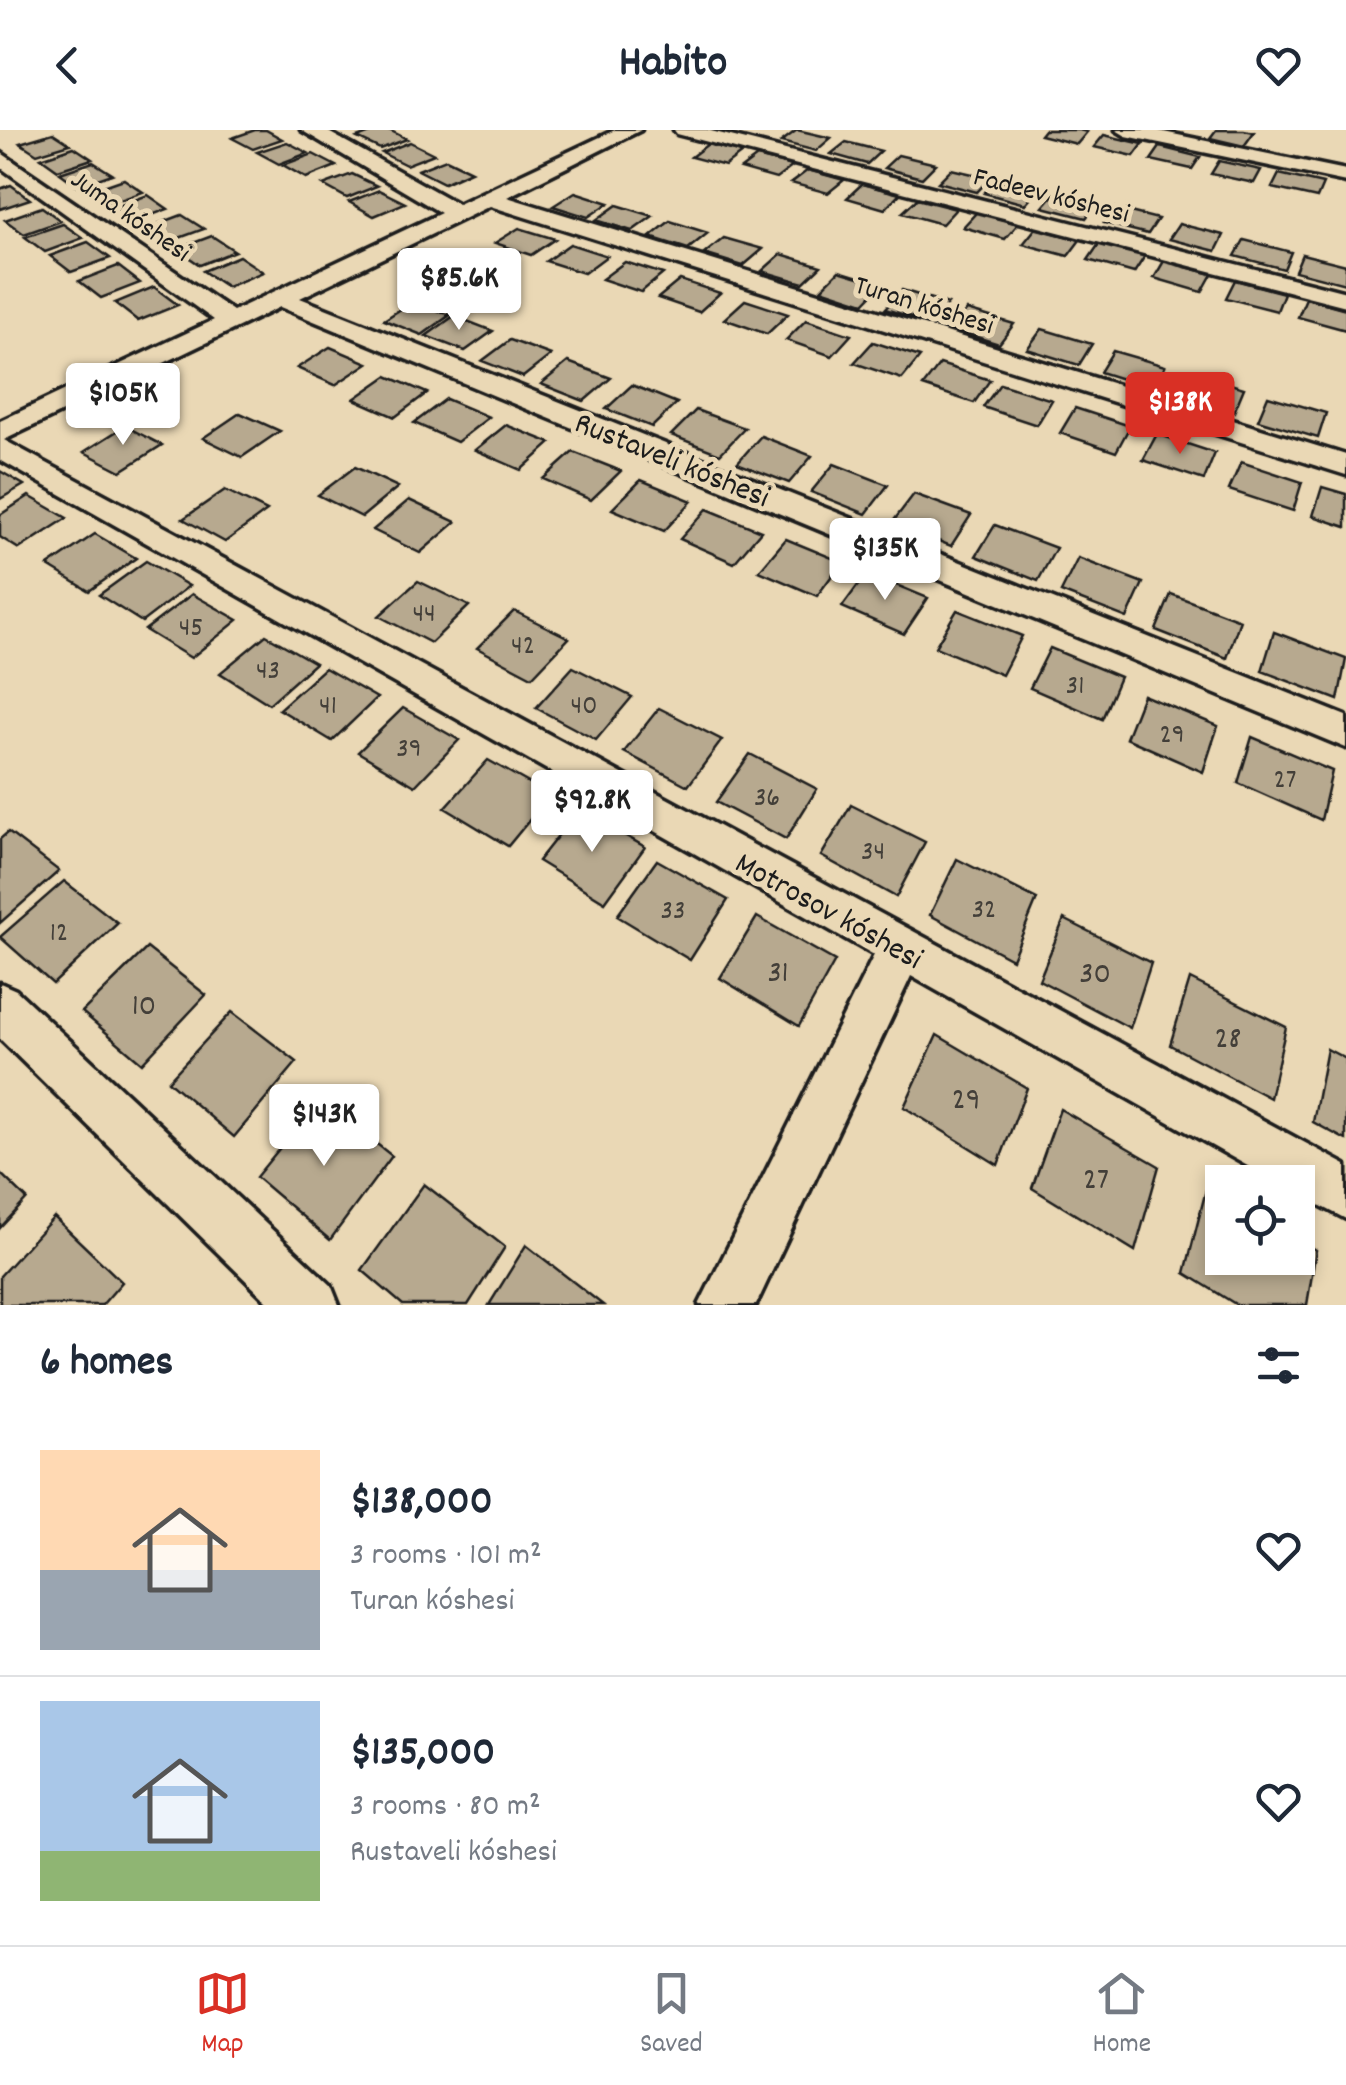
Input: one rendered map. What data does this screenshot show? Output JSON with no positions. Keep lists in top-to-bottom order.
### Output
{
  "streets": {
    "street": [
      "Fadeev kóshesi",
      "Juma kóshesi",
      "Turan kóshesi",
      "Rustaveli kóshesi",
      "Motrosov kóshesi"
    ]
  },
  "house_numbers": [
    "44",
    "45",
    "42",
    "43",
    "31",
    "41",
    "40",
    "29",
    "39",
    "27",
    "36",
    "34",
    "32",
    "33",
    "12",
    "31",
    "30",
    "10",
    "28",
    "29",
    "27"
  ],
  "page": {
    "header": "Habito",
    "price": [
      "$85.6K",
      "$105K",
      "$138K",
      "$135K",
      "$92.8K",
      "$143K"
    ],
    "heading": "6 homes",
    "list": [
      {
        "name": "$138,000",
        "note": "3 rooms · 101 m² · Turan kóshesi"
      },
      {
        "name": "$135,000",
        "note": "3 rooms · 80 m² · Rustaveli kóshesi"
      }
    ],
    "tabs": ["Map", "Saved", "Home"]
  }
}
